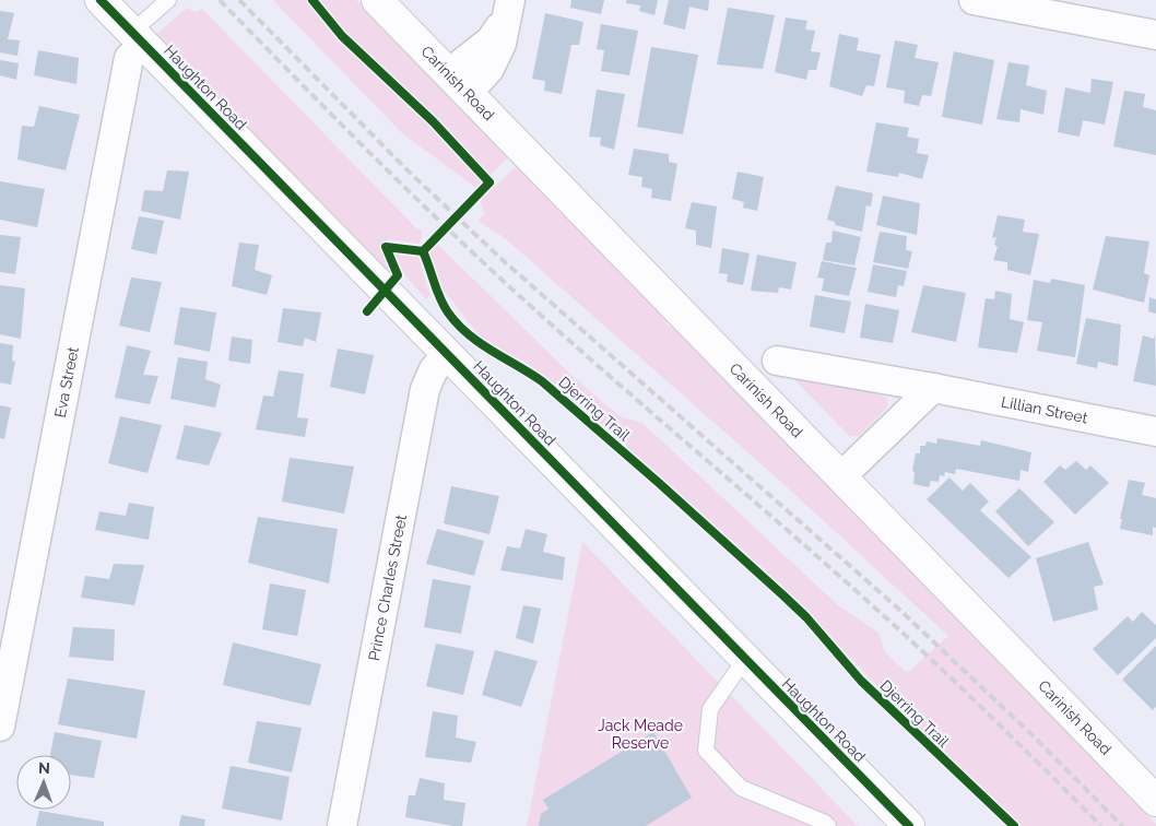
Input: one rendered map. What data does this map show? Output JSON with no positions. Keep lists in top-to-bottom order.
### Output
{
  "streets": {
    "street": [
      "Carinish Road",
      "Haughton Road",
      "Eva Street",
      "Lillian Street",
      "Prince Charles Street"
    ],
    "cycle path": ["Djerring Trail"]
  },
  "crossings": [
    ["Haughton Road", "Eva Street"],
    ["Haughton Road", "Prince Charles Street"]
  ],
  "parks": ["Jack Meade Reserve"],
  "north": "top"
}
